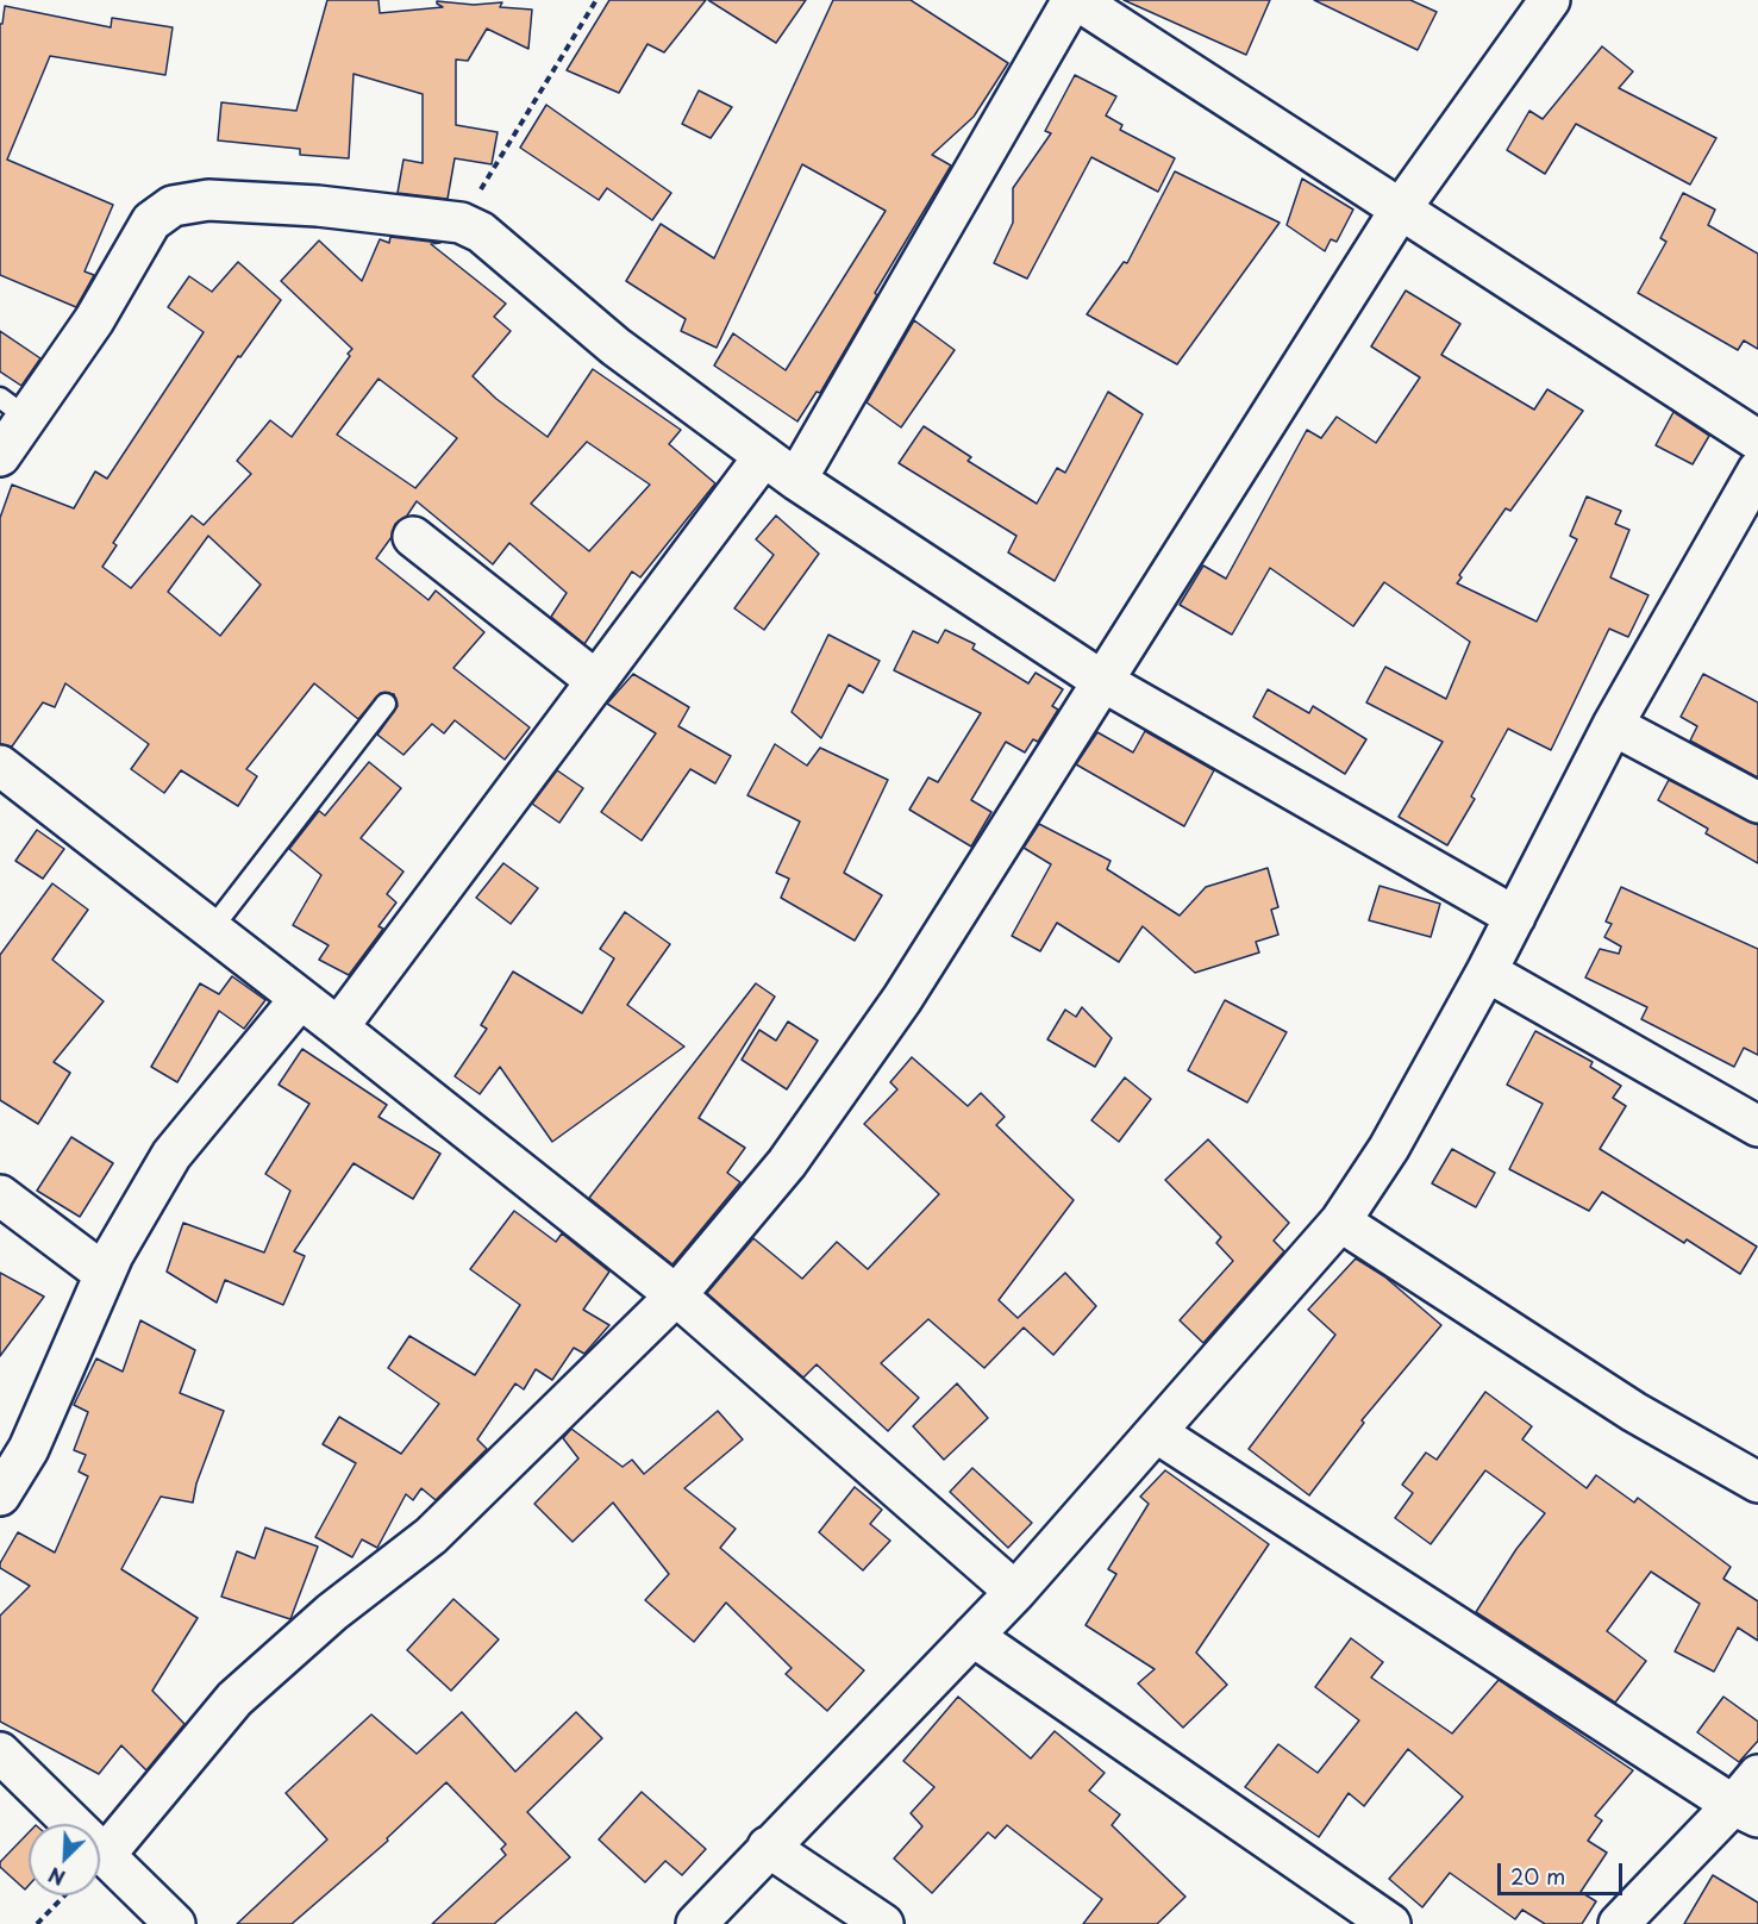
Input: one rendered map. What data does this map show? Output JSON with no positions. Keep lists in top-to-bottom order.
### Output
{
  "scale_bar": "20 m",
  "north": "bottom left"
}
